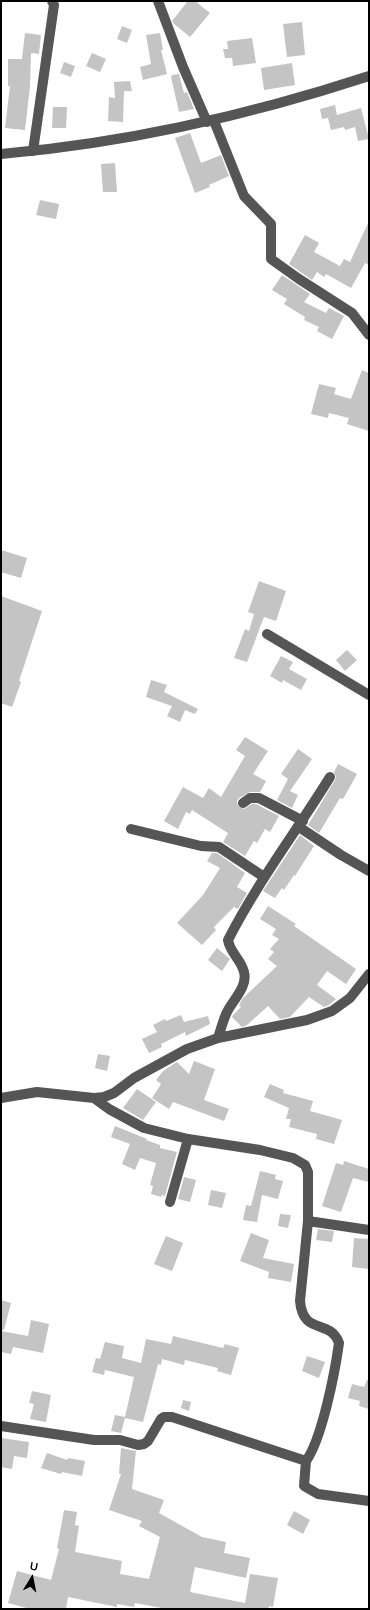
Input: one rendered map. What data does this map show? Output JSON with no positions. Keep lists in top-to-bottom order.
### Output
{
  "north": "top"
}
